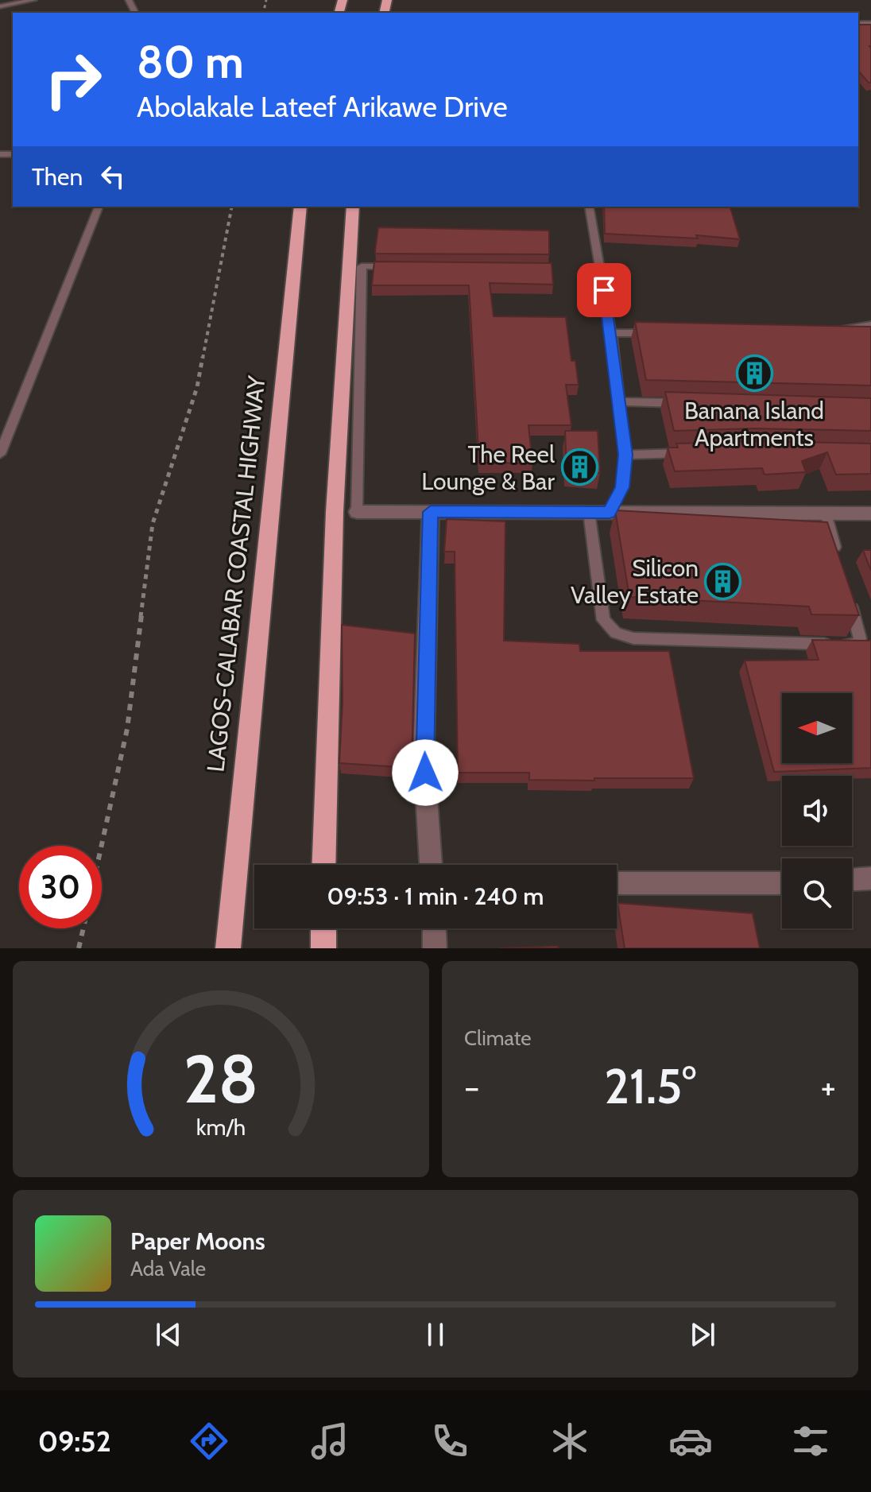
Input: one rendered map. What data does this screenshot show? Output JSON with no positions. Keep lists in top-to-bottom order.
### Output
{
  "streets": {
    "highway": ["LAGOS-CALABAR COASTAL HIGHWAY"]
  },
  "places": {
    "building": ["Banana Island Apartments", "The Reel Lounge & Bar", "Silicon Valley Estate"]
  },
  "north": "left",
  "page": {
    "turn": ["80 m", "Abolakale Lateef Arikawe Drive"],
    "then": "Then",
    "limit": "30",
    "trip": "09:53 · 1 min · 240 m",
    "tile": "Climate",
    "heat": ["−", "21.5°", "+"],
    "song": ["Paper Moons", "Ada Vale"],
    "tabs": "09:52",
    "gauge": ["28", "km/h"]
  }
}
